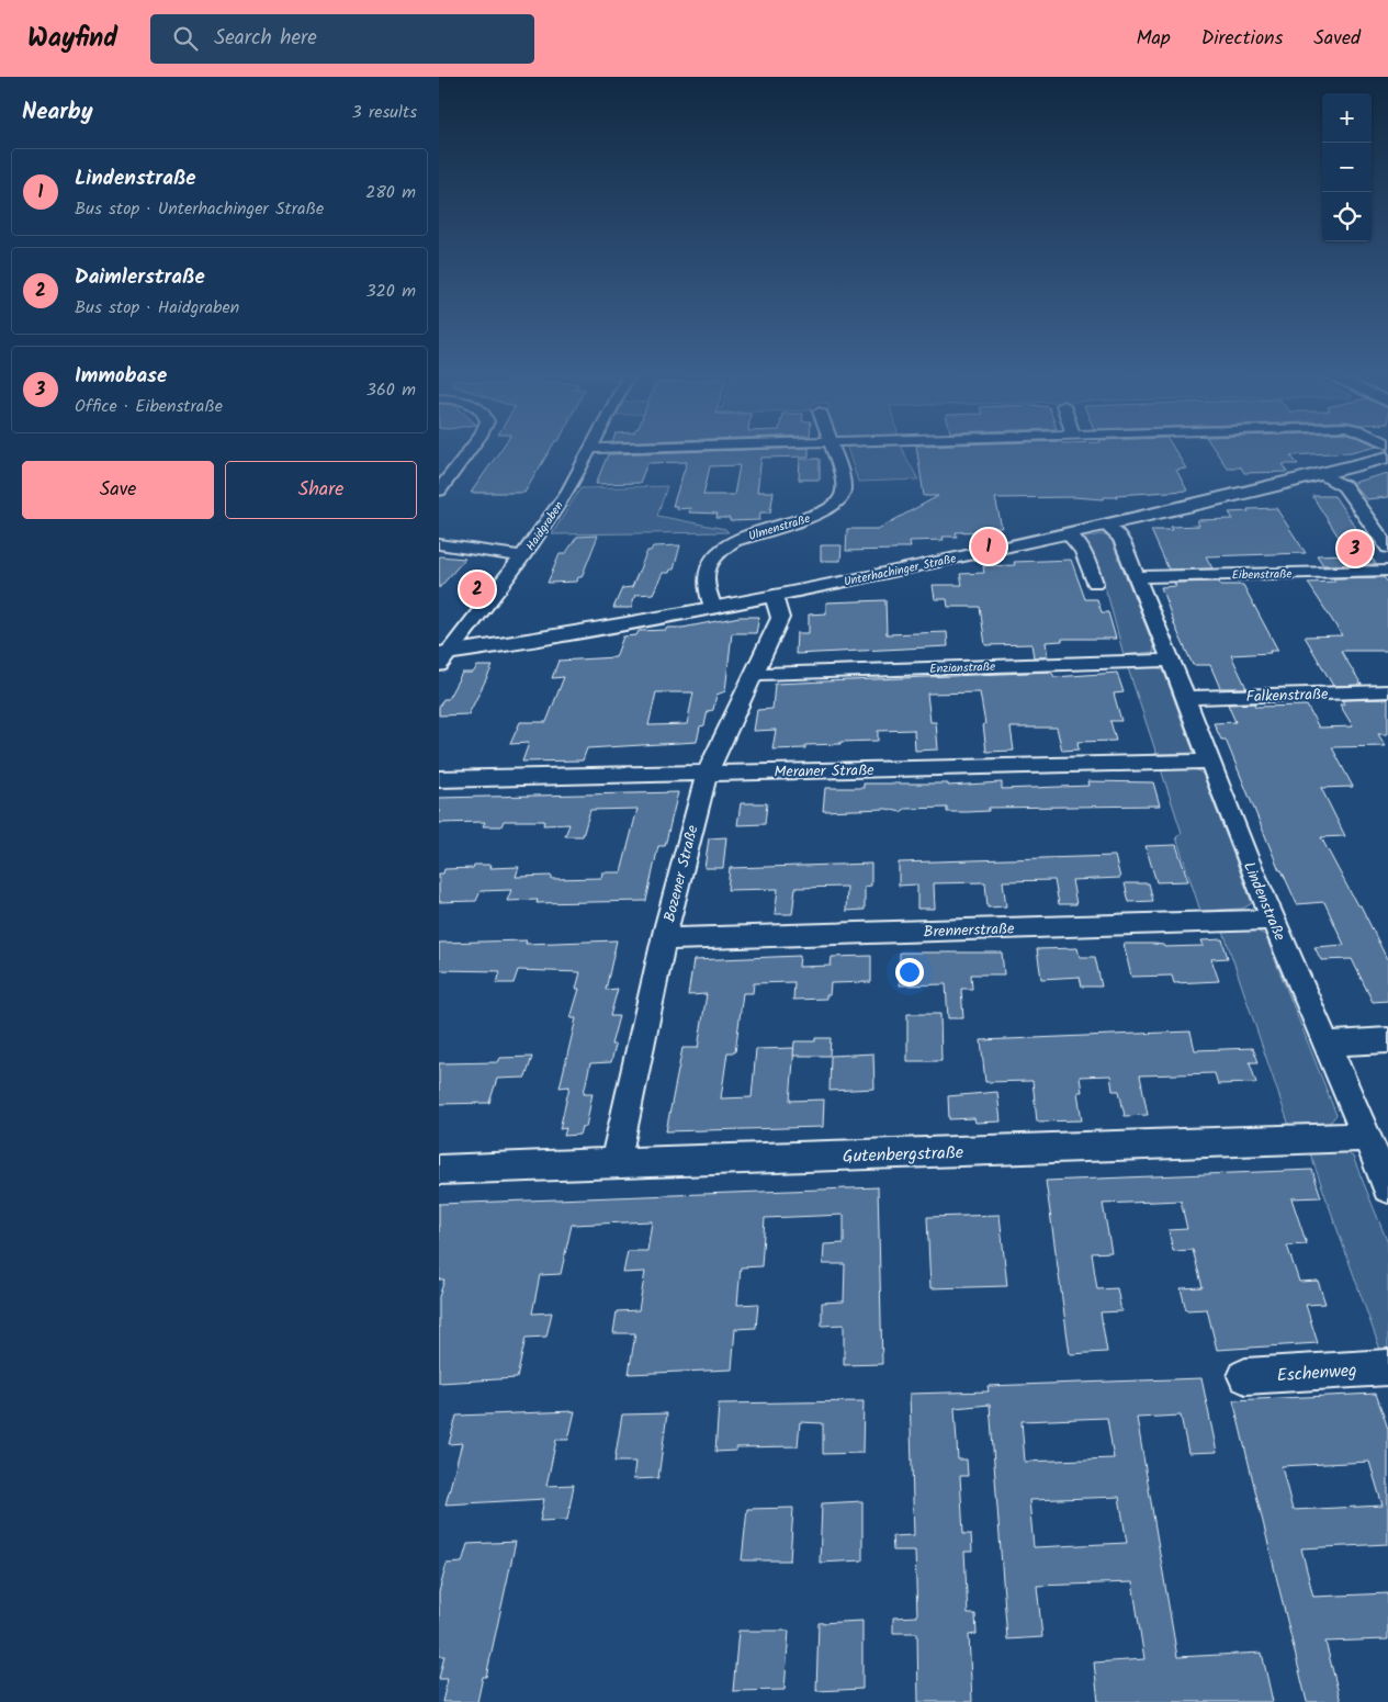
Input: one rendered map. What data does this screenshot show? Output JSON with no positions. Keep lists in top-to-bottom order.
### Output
{
  "streets": {
    "main road": ["Unterhachinger Straße"],
    "street": [
      "Haidgraben",
      "Ulmenstraße",
      "Eibenstraße",
      "Enzianstraße",
      "Falkenstraße",
      "Meraner Straße",
      "Bozener Straße",
      "Lindenstraße",
      "Brennerstraße",
      "Gutenbergstraße",
      "Eschenweg"
    ]
  },
  "crossings": [
    ["Haidgraben", "Unterhachinger Straße"],
    ["Ulmenstraße", "Unterhachinger Straße"],
    ["Unterhachinger Straße", "Bozener Straße"],
    ["Unterhachinger Straße", "Lindenstraße"],
    ["Eibenstraße", "Lindenstraße"],
    ["Enzianstraße", "Bozener Straße"],
    ["Enzianstraße", "Lindenstraße"],
    ["Falkenstraße", "Lindenstraße"],
    ["Meraner Straße", "Bozener Straße"],
    ["Meraner Straße", "Lindenstraße"],
    ["Bozener Straße", "Brennerstraße"],
    ["Bozener Straße", "Gutenbergstraße"],
    ["Lindenstraße", "Brennerstraße"],
    ["Lindenstraße", "Gutenbergstraße"]
  ],
  "page": {
    "header": "Wayfind",
    "search": "Search here",
    "nav": ["Map", "Directions", "Saved"],
    "heading": ["Nearby", "3 results"],
    "map_buttons": ["+", "−"],
    "list": [
      {
        "mark": "1",
        "name": "Lindenstraße",
        "note": "Bus stop · Unterhachinger Straße",
        "value": "280 m"
      },
      {
        "mark": "2",
        "name": "Daimlerstraße",
        "note": "Bus stop · Haidgraben",
        "value": "320 m"
      },
      {
        "mark": "3",
        "name": "Immobase",
        "note": "Office · Eibenstraße",
        "value": "360 m"
      }
    ],
    "buttons": ["Save", "Share"],
    "pins": ["1", "3", "2"]
  }
}
